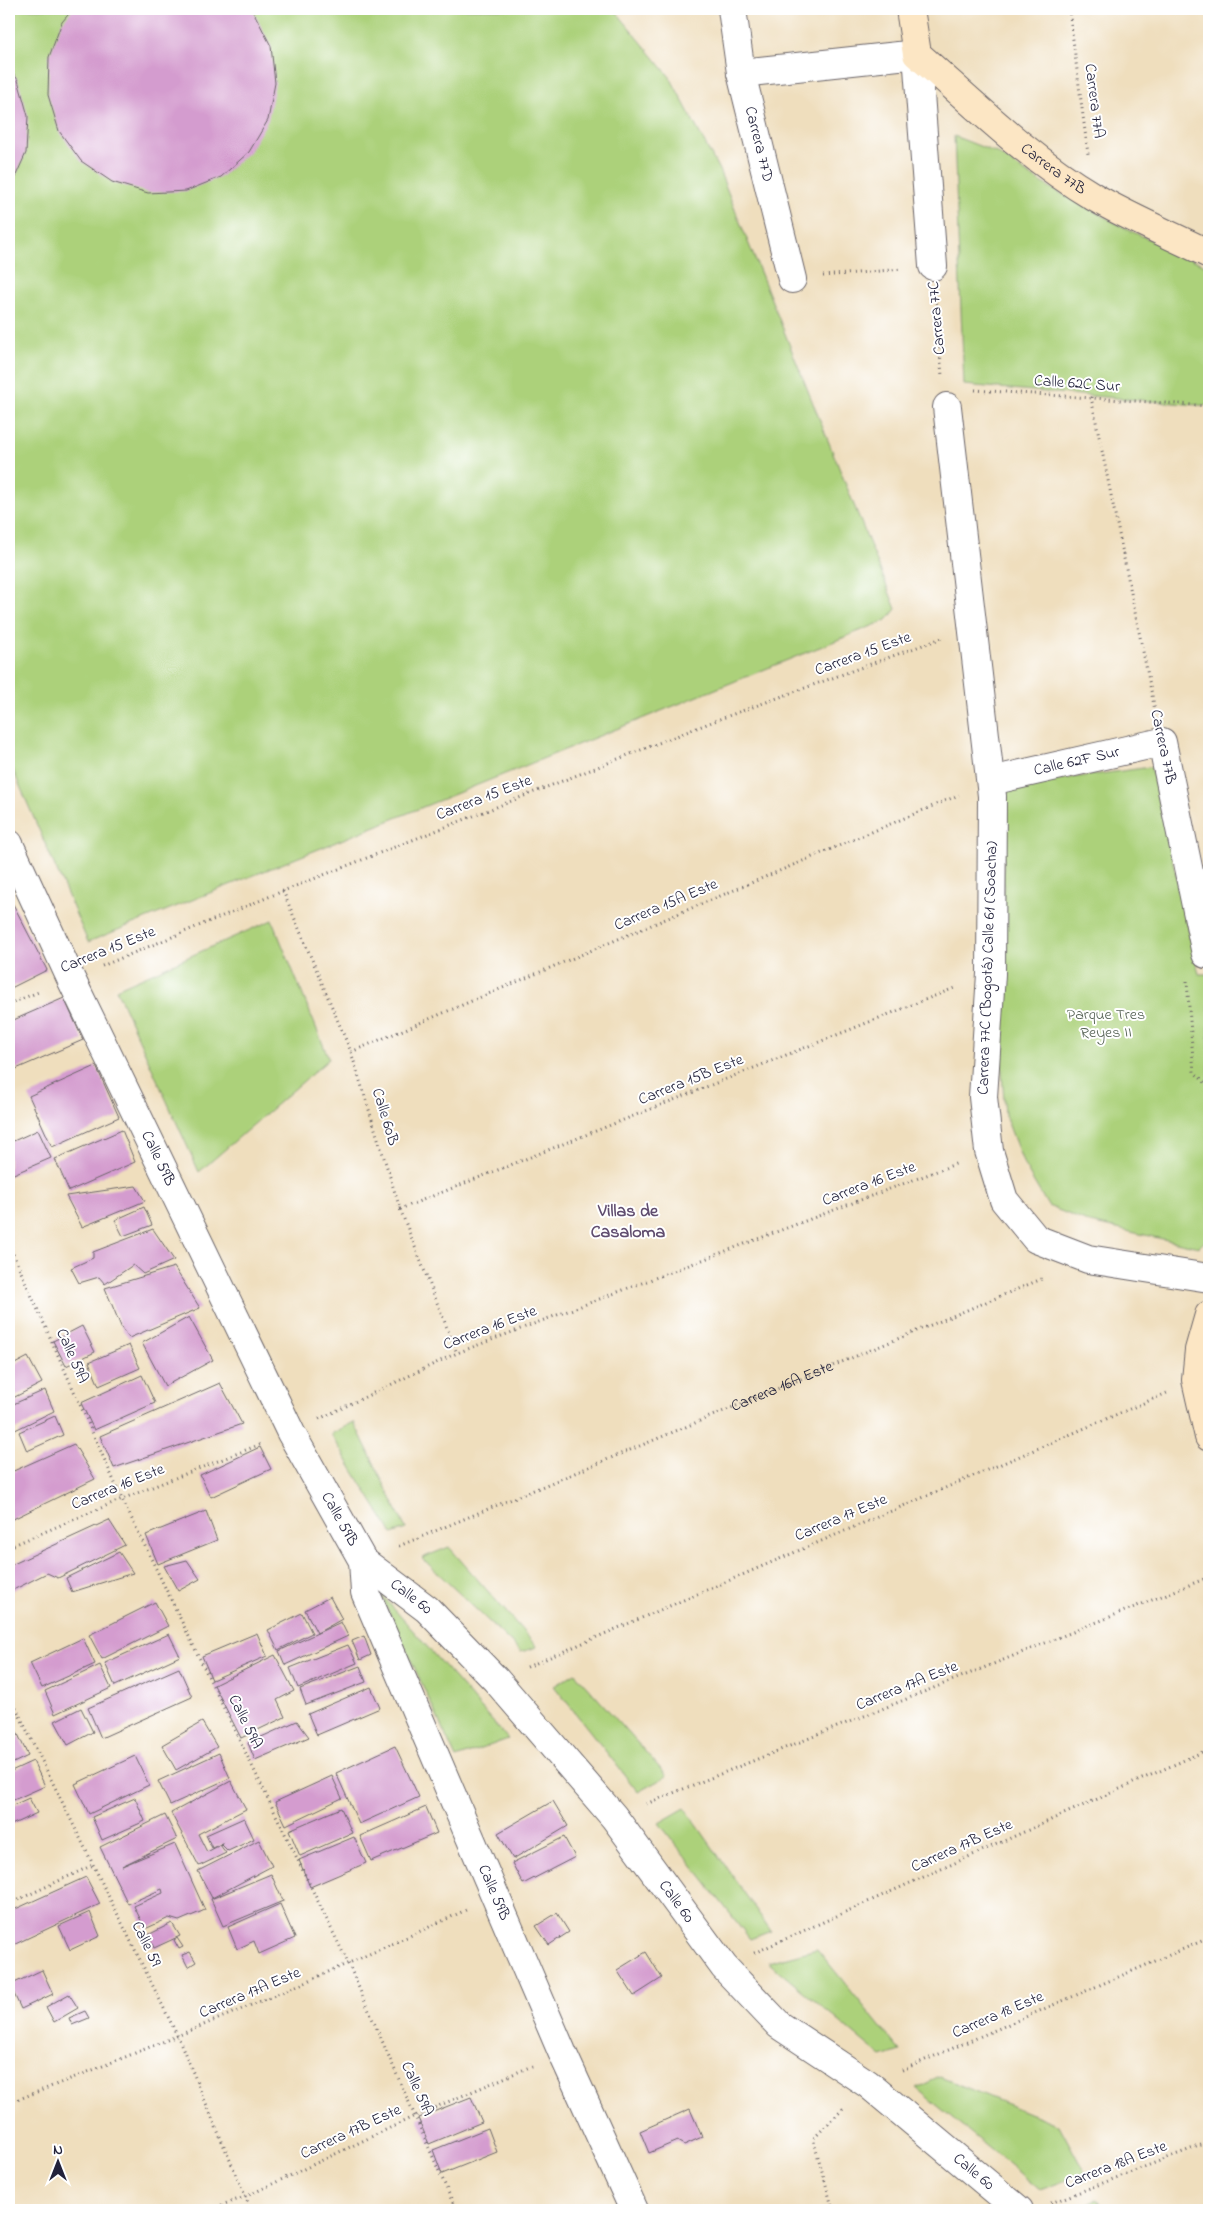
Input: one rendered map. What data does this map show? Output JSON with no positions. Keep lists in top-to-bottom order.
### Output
{
  "streets": {
    "street": [
      "Carrera 77D",
      "Carrera 77B",
      "Carrera 77C",
      "Calle 62F Sur",
      "Carrera 77C (Bogotá) Calle 61 (Soacha)",
      "Calle 59B",
      "Calle 60"
    ],
    "path": [
      "Carrera 77A",
      "Calle 62C Sur",
      "Carrera 15 Este",
      "Carrera 15A Este",
      "Carrera 15B Este",
      "Calle 60B",
      "Carrera 16 Este",
      "Calle 59A",
      "Carrera 16A Este",
      "Carrera 17 Este",
      "Carrera 17A Este",
      "Carrera 17B Este",
      "Calle 59",
      "Carrera 18 Este",
      "Carrera 18A Este"
    ]
  },
  "crossings": [
    ["Carrera 77A", "Carrera 77B"],
    ["Carrera 77B", "Carrera 77C"],
    ["Carrera 77B", "Calle 62C Sur"],
    ["Carrera 77B", "Calle 62F Sur"],
    ["Carrera 77C", "Calle 62C Sur"],
    ["Carrera 15 Este", "Carrera 77C (Bogotá) Calle 61 (Soacha)"],
    ["Carrera 15 Este", "Calle 60B"],
    ["Carrera 15 Este", "Calle 59B"],
    ["Calle 62F Sur", "Carrera 15A Este"],
    ["Calle 62F Sur", "Carrera 77C (Bogotá) Calle 61 (Soacha)"],
    ["Carrera 15A Este", "Carrera 77C (Bogotá) Calle 61 (Soacha)"],
    ["Carrera 15A Este", "Calle 60B"],
    ["Carrera 77C (Bogotá) Calle 61 (Soacha)", "Carrera 15B Este"],
    ["Carrera 77C (Bogotá) Calle 61 (Soacha)", "Carrera 16 Este"],
    ["Carrera 77C (Bogotá) Calle 61 (Soacha)", "Carrera 16A Este"],
    ["Carrera 15B Este", "Calle 60B"],
    ["Calle 60B", "Carrera 16 Este"],
    ["Calle 59B", "Carrera 16 Este"],
    ["Calle 59B", "Carrera 16A Este"],
    ["Calle 59B", "Calle 60"],
    ["Calle 59B", "Carrera 17A Este"],
    ["Calle 59B", "Carrera 17B Este"],
    ["Carrera 16 Este", "Calle 59A"],
    ["Calle 59A", "Carrera 17A Este"],
    ["Calle 59A", "Carrera 17B Este"],
    ["Carrera 16A Este", "Calle 60"],
    ["Carrera 17 Este", "Calle 60"],
    ["Calle 60", "Carrera 17A Este"],
    ["Calle 60", "Carrera 17B Este"],
    ["Calle 60", "Carrera 18 Este"],
    ["Carrera 17A Este", "Calle 59"],
    ["Carrera 17B Este", "Calle 59"]
  ],
  "districts": ["Villas de Casaloma"],
  "parks": ["Parque Tres Reyes II"],
  "north": "top"
}
